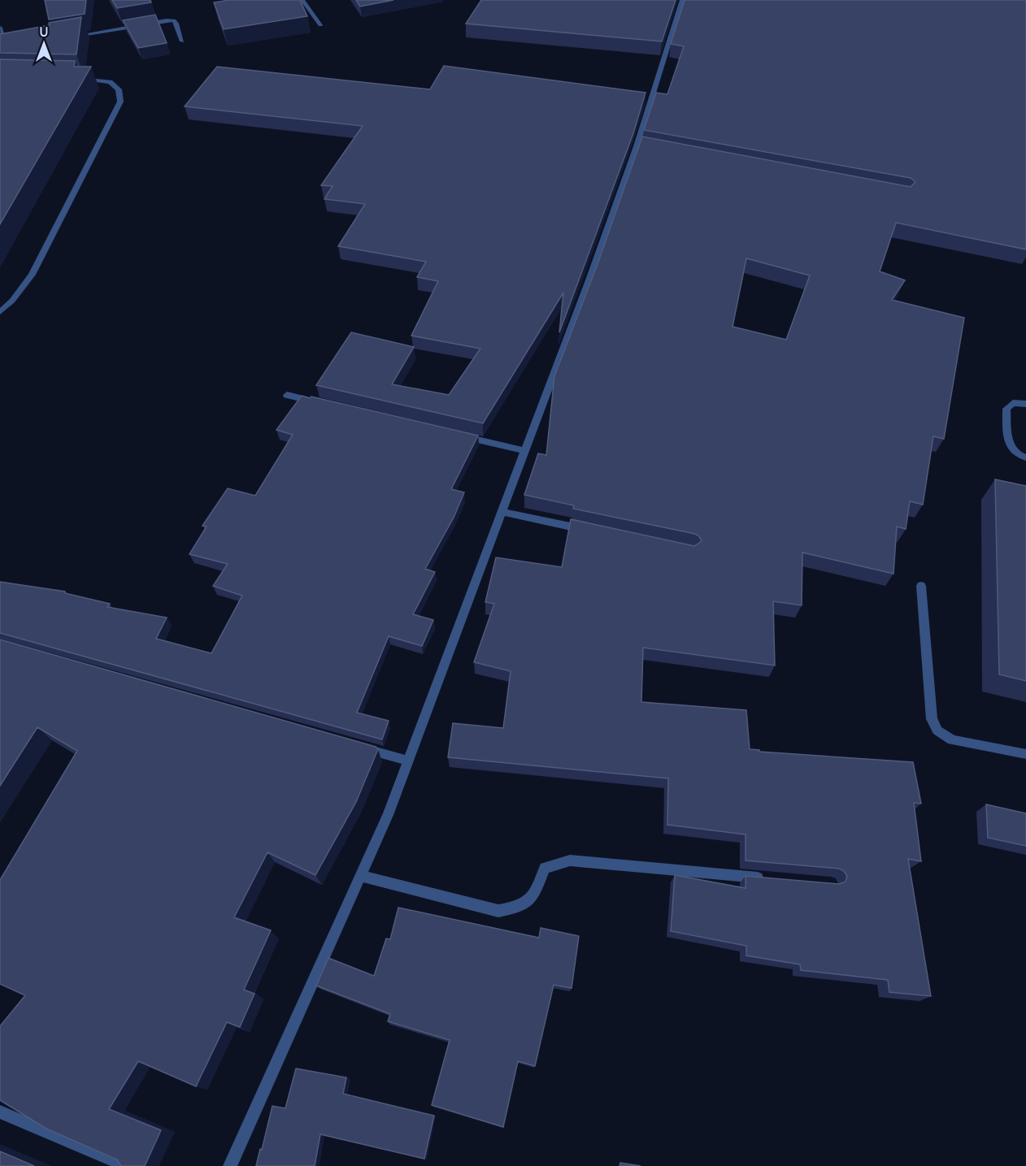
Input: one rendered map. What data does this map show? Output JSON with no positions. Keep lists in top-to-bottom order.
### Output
{
  "north": "top"
}
